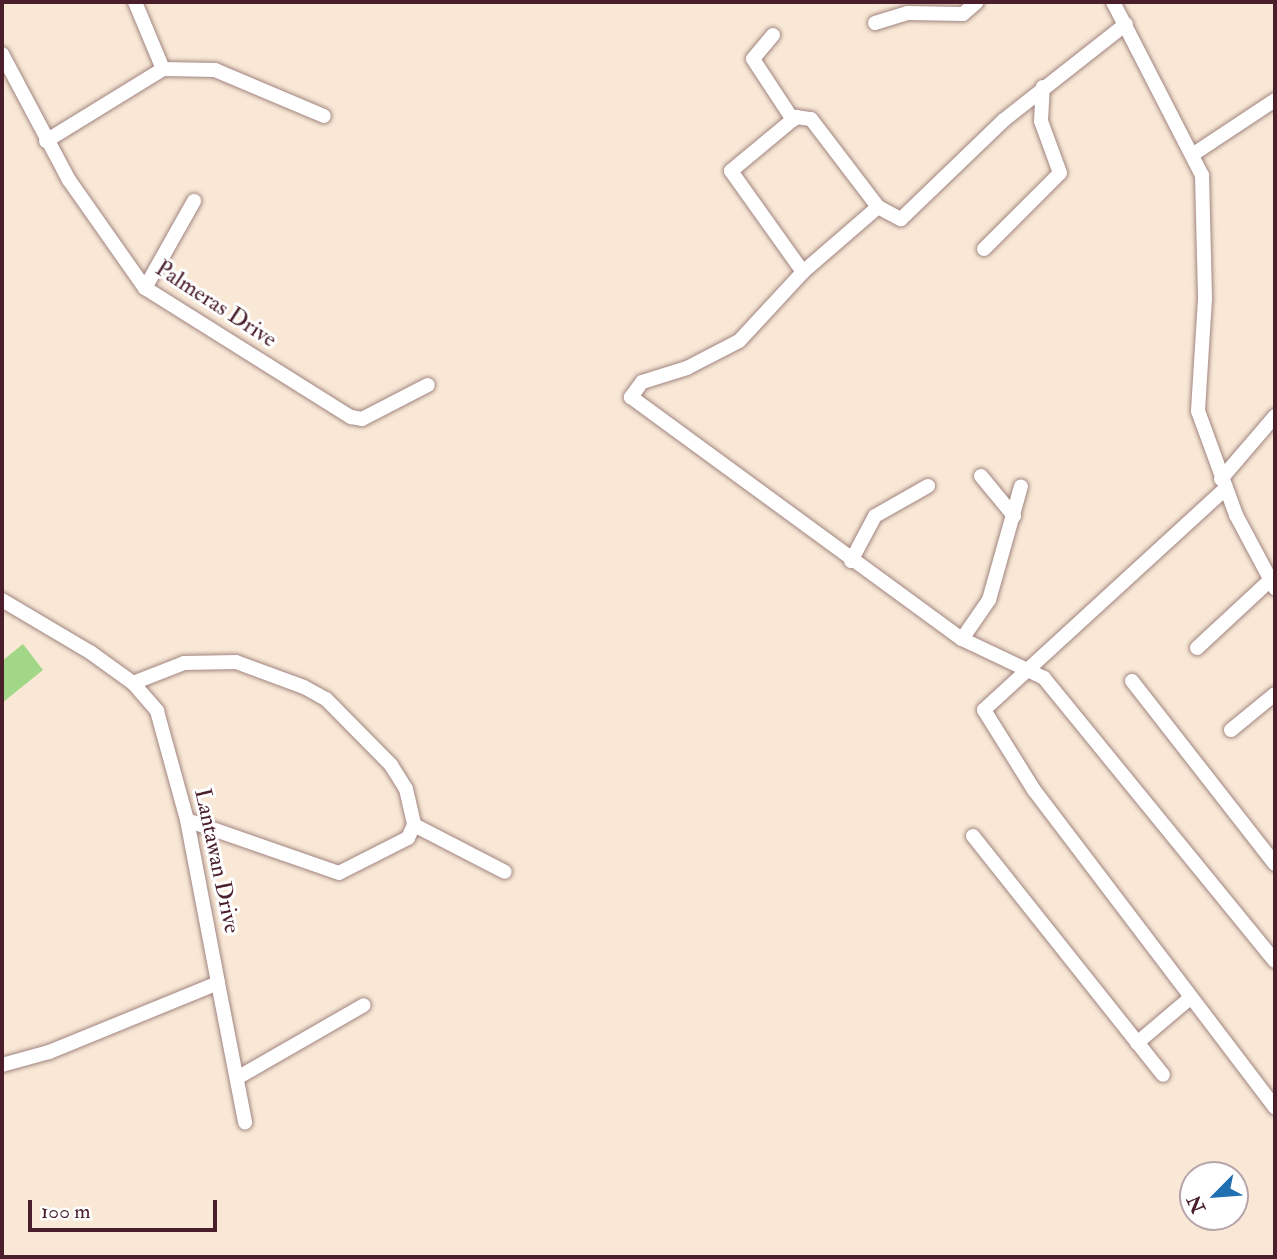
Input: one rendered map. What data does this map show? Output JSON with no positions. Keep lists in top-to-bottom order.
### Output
{
  "streets": {
    "street": ["Palmeras Drive", "Lantawan Drive"]
  },
  "scale_bar": "100 m",
  "north": "bottom left"
}
